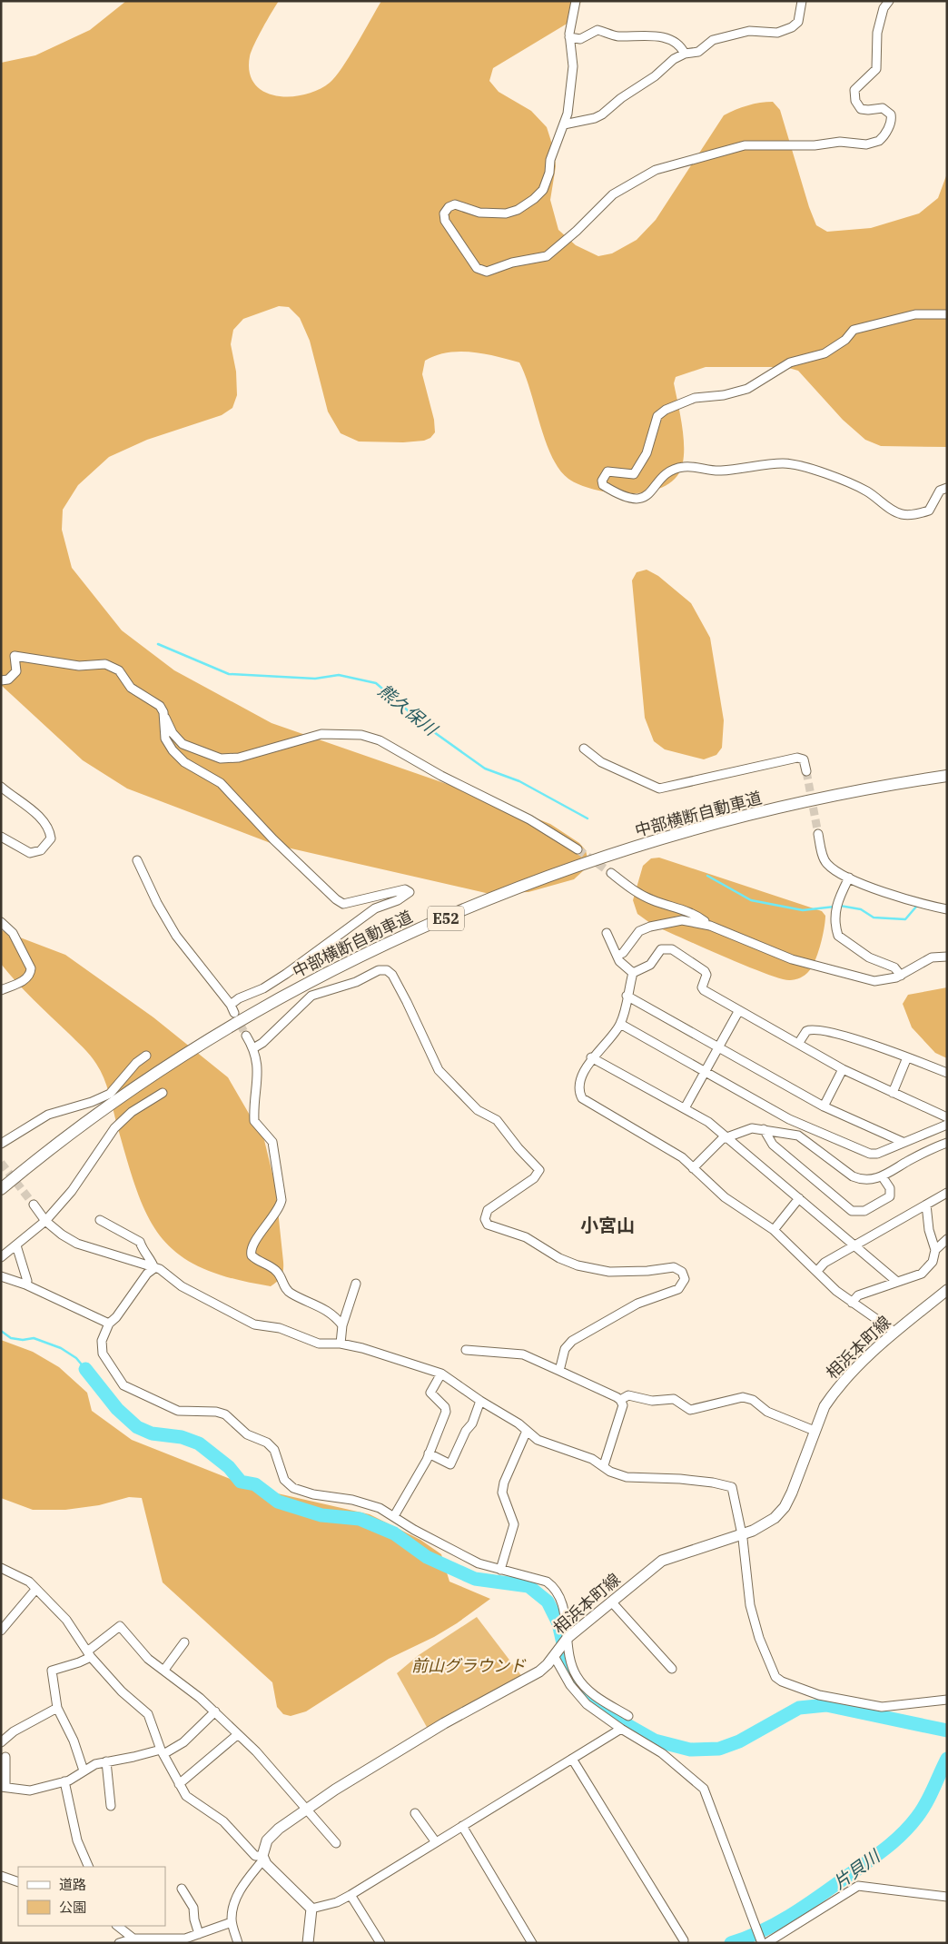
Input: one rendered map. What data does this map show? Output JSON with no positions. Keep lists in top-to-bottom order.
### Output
{
  "streets": {
    "highway": ["中部横断自動車道", "E52"],
    "main road": ["相浜本町線"]
  },
  "districts": ["小宮山"],
  "water": ["熊久保川", "片貝川"],
  "parks": ["前山グラウンド"],
  "legend": ["道路", "公園"]
}
